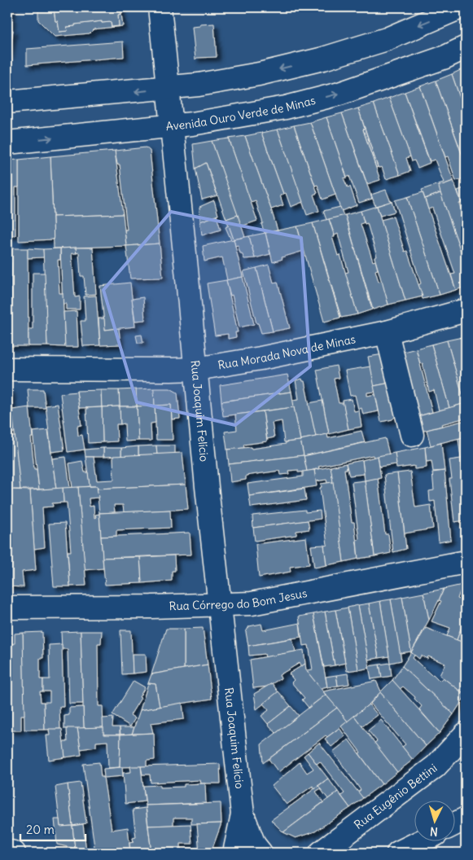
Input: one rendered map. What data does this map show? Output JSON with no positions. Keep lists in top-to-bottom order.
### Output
{
  "streets": {
    "street": [
      "Avenida Ouro Verde de Minas",
      "Rua Morada Nova de Minas",
      "Rua Joaquim Felício",
      "Rua Córrego do Bom Jesus",
      "Rua Eugênio Bettini"
    ]
  },
  "crossings": [
    ["Avenida Ouro Verde de Minas", "Rua Joaquim Felício"],
    ["Rua Morada Nova de Minas", "Rua Joaquim Felício"],
    ["Rua Joaquim Felício", "Rua Córrego do Bom Jesus"]
  ],
  "scale_bar": "20 m",
  "north": "bottom"
}
